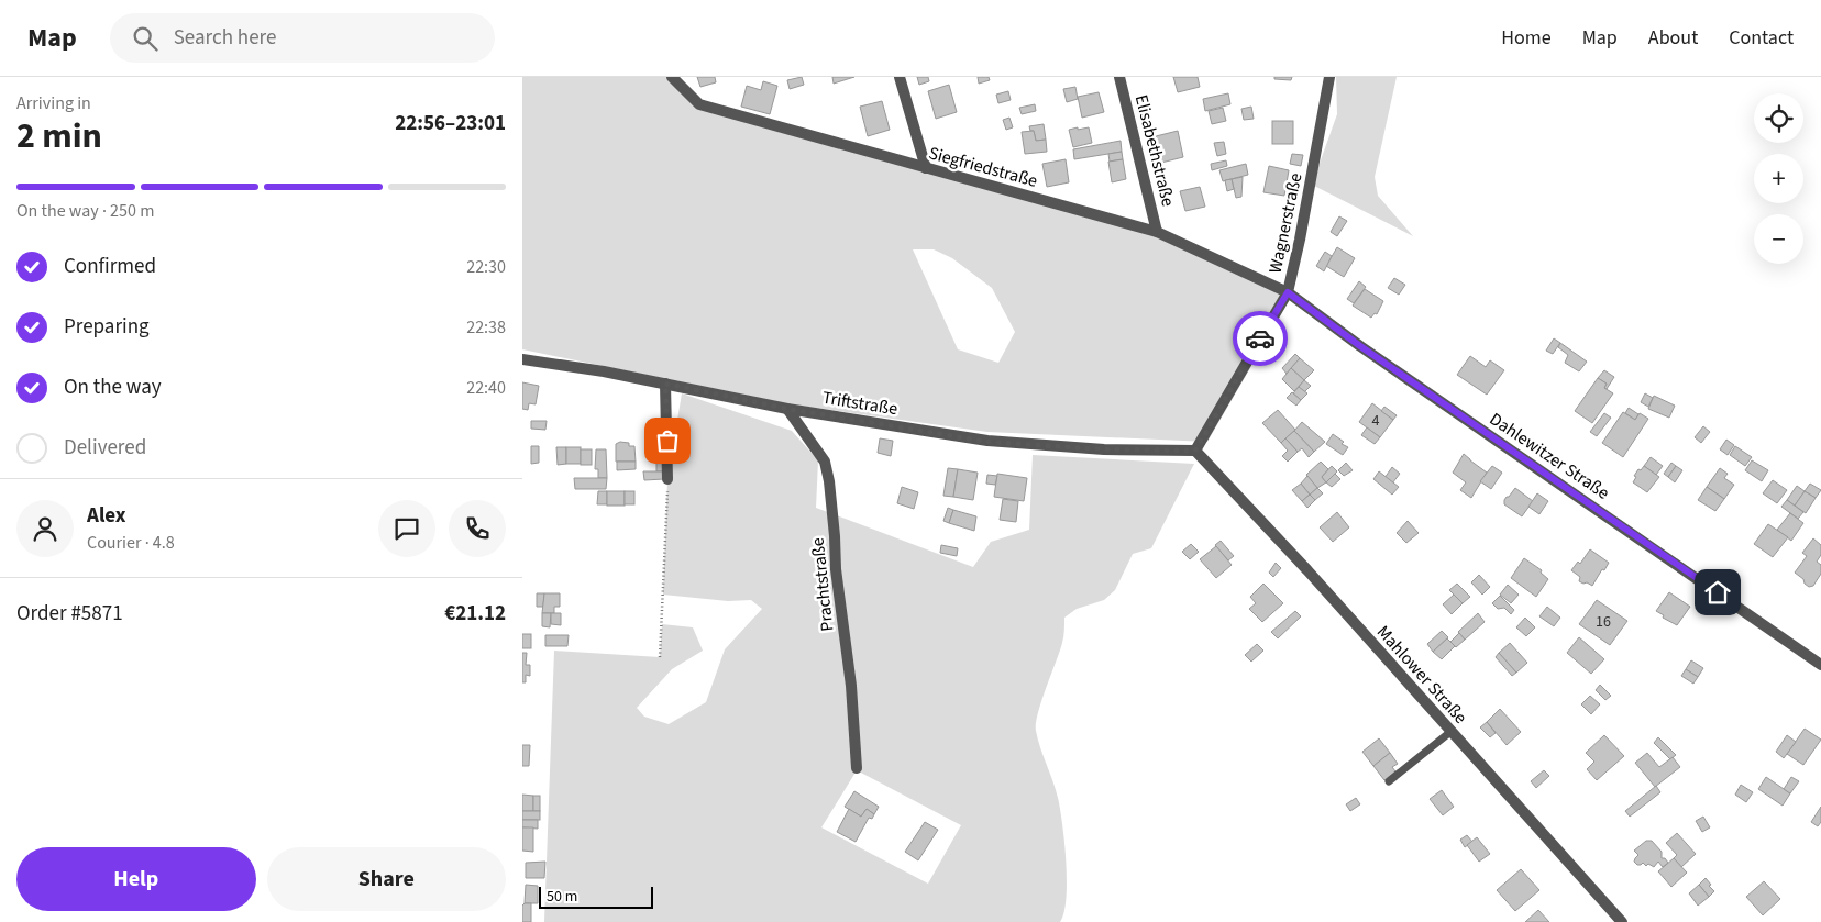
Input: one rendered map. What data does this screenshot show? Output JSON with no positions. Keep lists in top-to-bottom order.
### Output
{
  "streets": {
    "street": [
      "Elisabethstraße",
      "Siegfriedstraße",
      "Wagnerstraße",
      "Triftstraße",
      "Dahlewitzer Straße",
      "Prachtstraße",
      "Mahlower Straße"
    ]
  },
  "crossings": [
    ["Elisabethstraße", "Siegfriedstraße"],
    ["Siegfriedstraße", "Wagnerstraße"],
    ["Siegfriedstraße", "Dahlewitzer Straße"],
    ["Wagnerstraße", "Triftstraße"],
    ["Wagnerstraße", "Dahlewitzer Straße"],
    ["Wagnerstraße", "Mahlower Straße"],
    ["Triftstraße", "Prachtstraße"],
    ["Triftstraße", "Mahlower Straße"]
  ],
  "house_numbers": ["4", "16"],
  "scale_bar": "50 m",
  "page": {
    "header": "Map",
    "search": "Search here",
    "nav": [
      "Home",
      "Map",
      "About",
      "Contact"
    ],
    "heading": ["2 min", "Arriving in", "22:56–23:01"],
    "panel": [
      "Alex",
      "Courier · 4.8",
      "Order #5871",
      "€21.12"
    ],
    "map_buttons": ["+", "−"],
    "bar": "On the way · 250 m",
    "list": [
      ["Confirmed", "22:30"],
      ["Preparing", "22:38"],
      ["On the way", "22:40"],
      "Delivered"
    ],
    "buttons": ["Help", "Share"],
    "scale": "50 m"
  }
}
